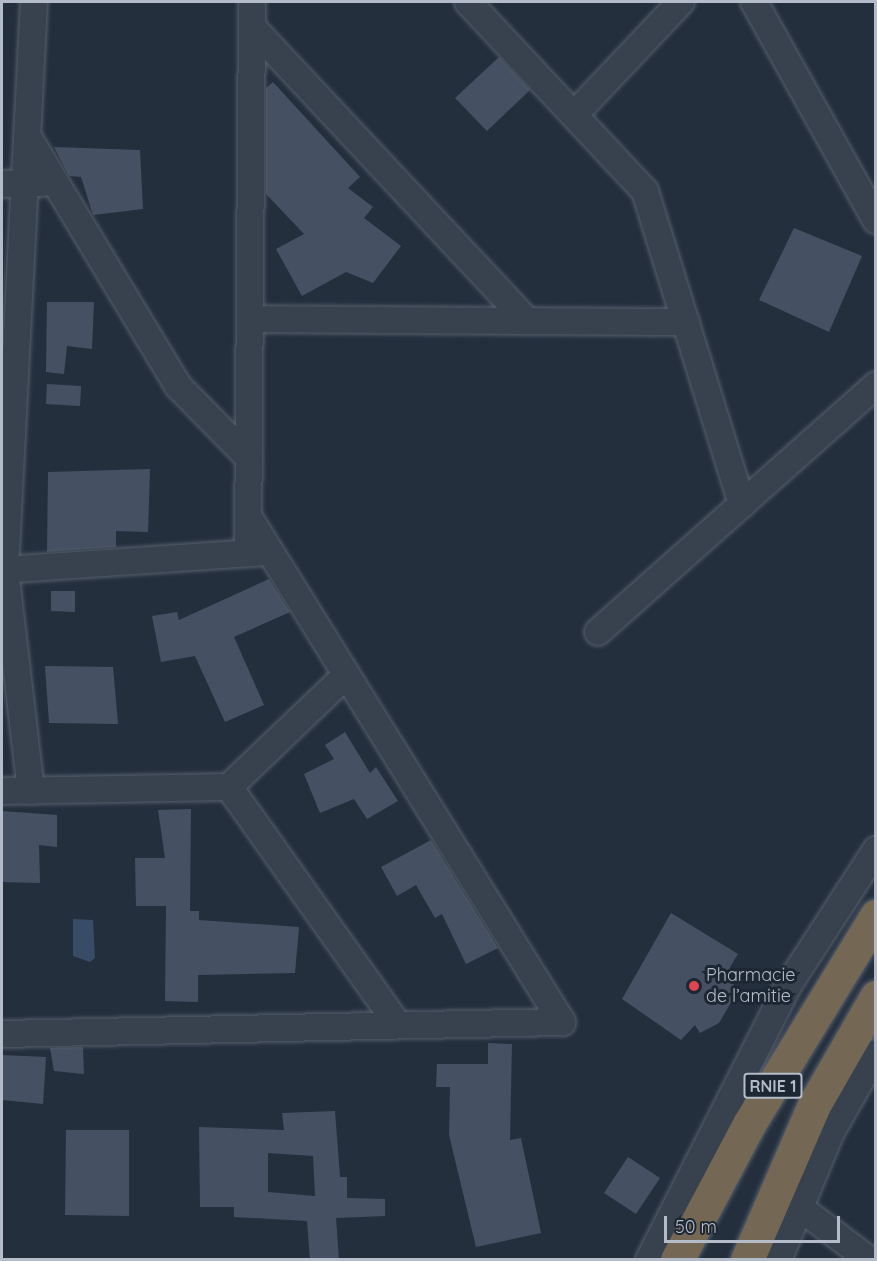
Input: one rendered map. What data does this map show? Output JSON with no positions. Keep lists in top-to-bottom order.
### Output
{
  "streets": {
    "highway": ["RNIE 1"]
  },
  "places": ["Pharmacie de l’amitie"],
  "scale_bar": "50 m"
}
